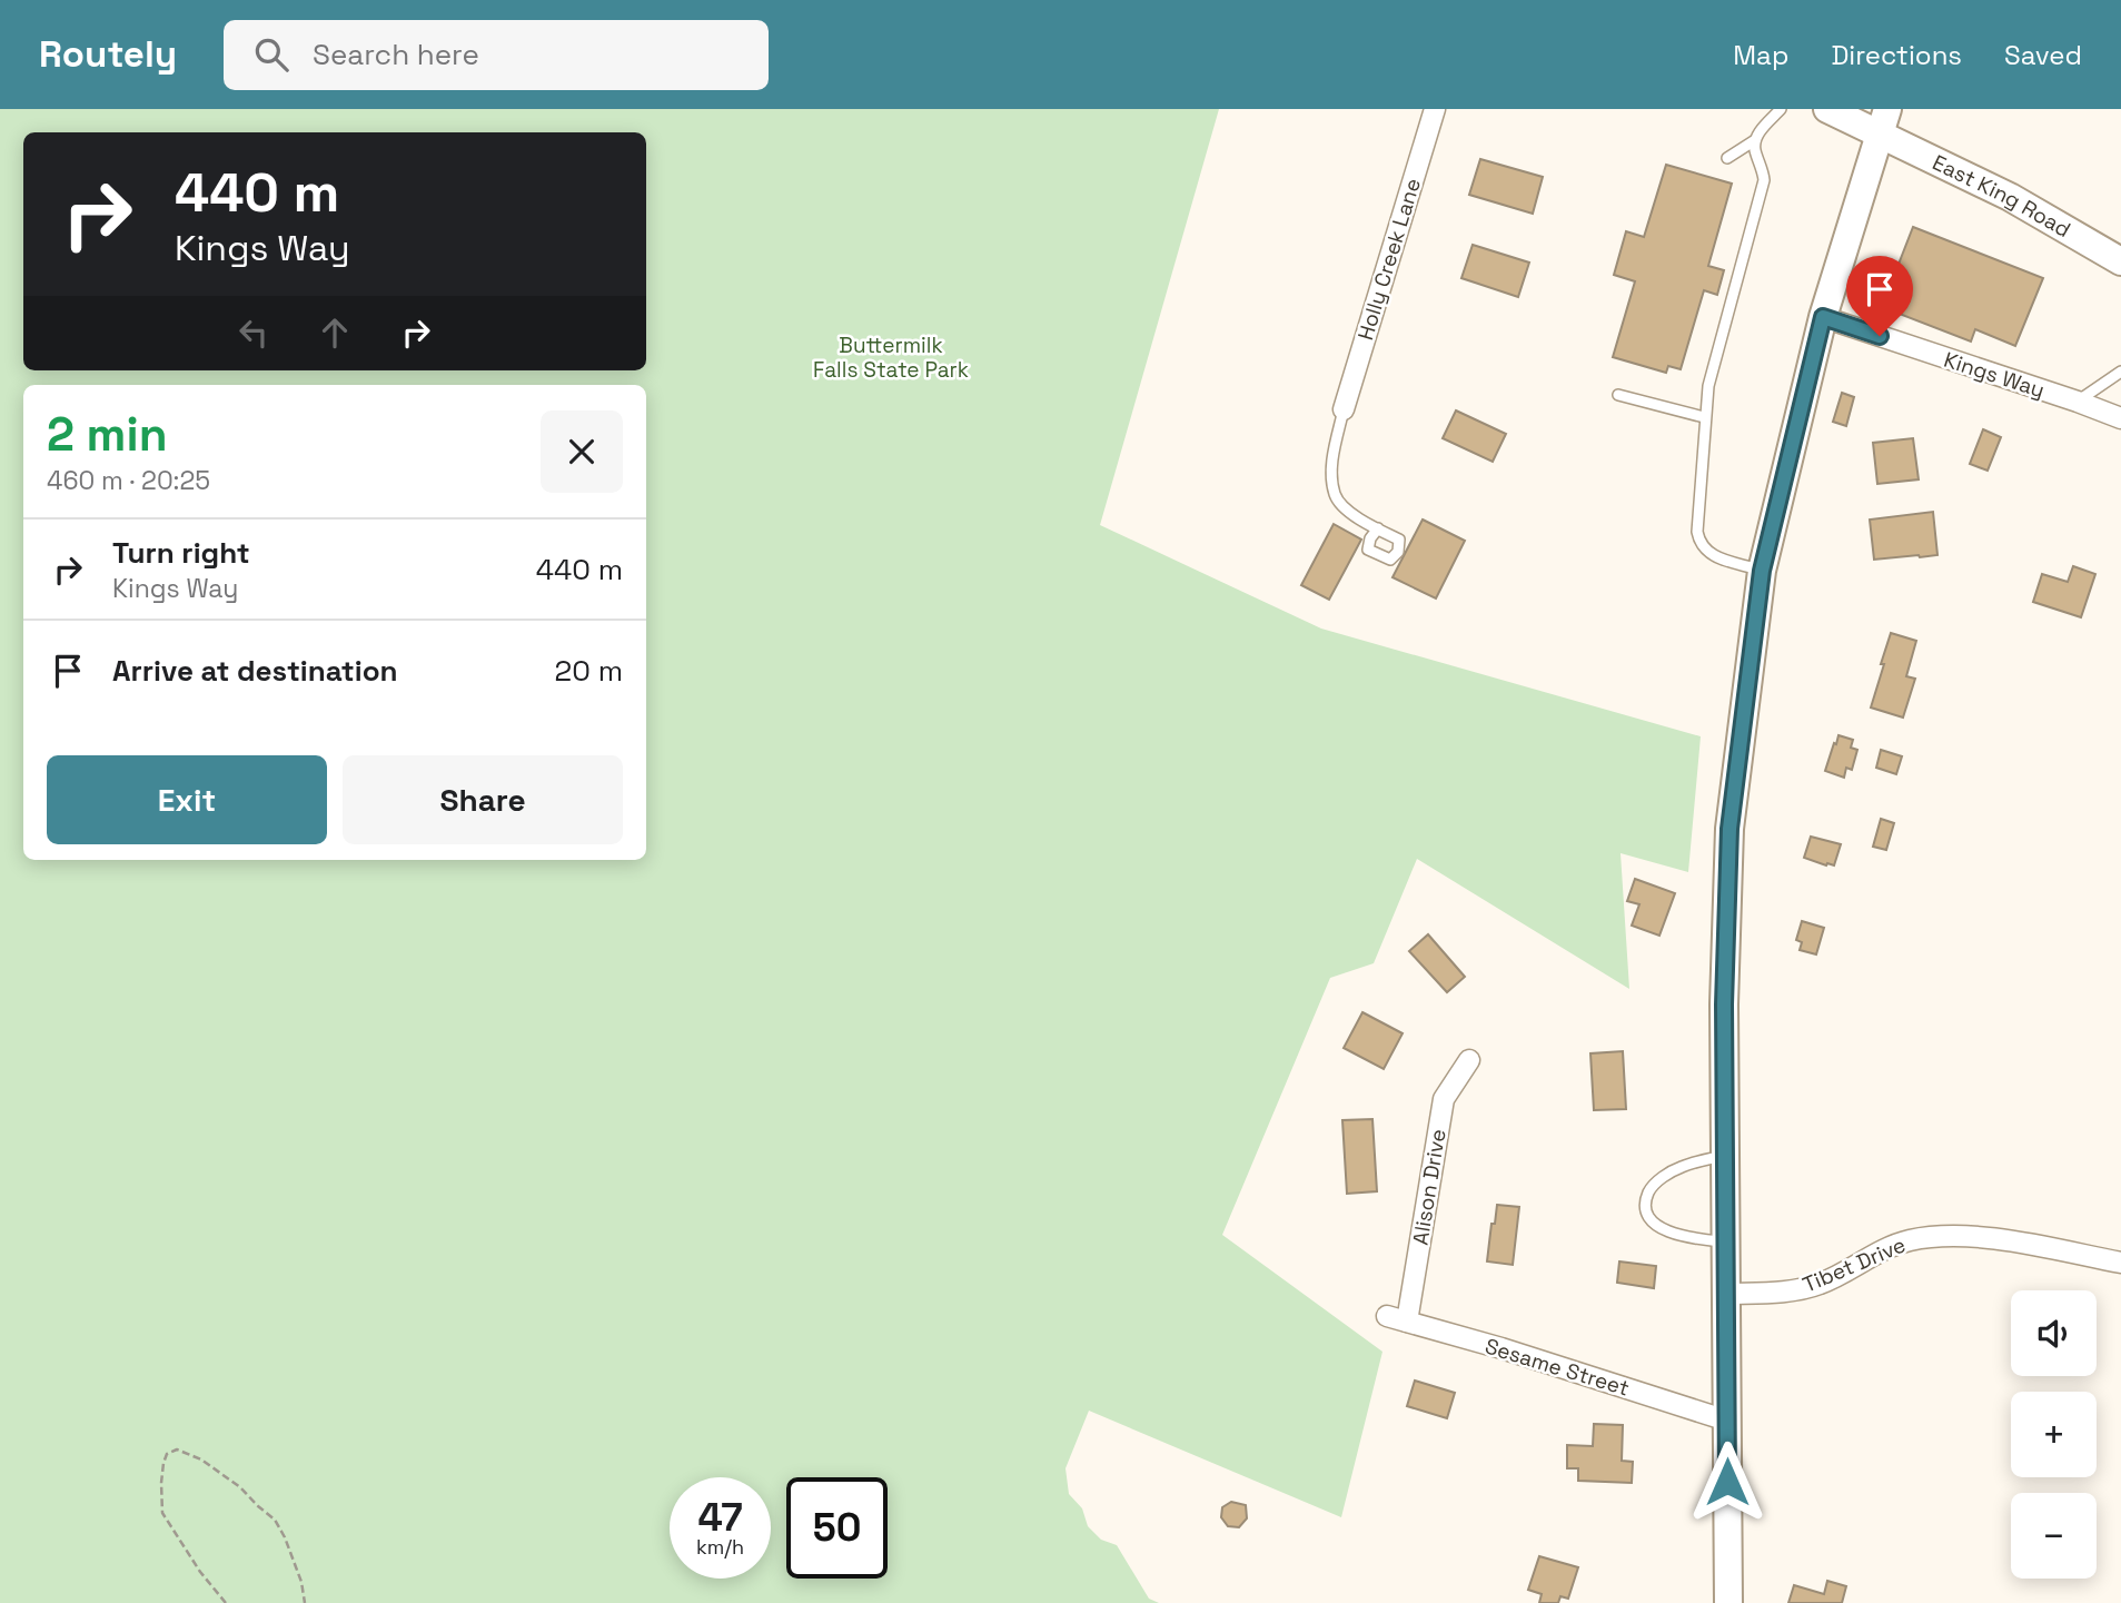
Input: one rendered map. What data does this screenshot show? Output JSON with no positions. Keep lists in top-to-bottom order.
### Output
{
  "streets": {
    "main road": ["East King Road"],
    "street": [
      "Holly Creek Lane",
      "Kings Way",
      "Alison Drive",
      "Tibet Drive",
      "Sesame Street"
    ]
  },
  "crossings": [
    ["Alison Drive", "Sesame Street"]
  ],
  "parks": ["Buttermilk Falls State Park"],
  "page": {
    "header": "Routely",
    "search": "Search here",
    "nav": ["Map", "Directions", "Saved"],
    "turn": ["440 m", "Kings Way"],
    "heading": ["2 min", "460 m · 20:25"],
    "list": [
      {
        "name": "Turn right",
        "note": "Kings Way",
        "value": "440 m"
      },
      {
        "name": "Arrive at destination",
        "value": "20 m"
      }
    ],
    "buttons": ["Exit", "Share"],
    "map_buttons": ["+", "−"],
    "speed": "47 km/h",
    "limit": "50"
  }
}
